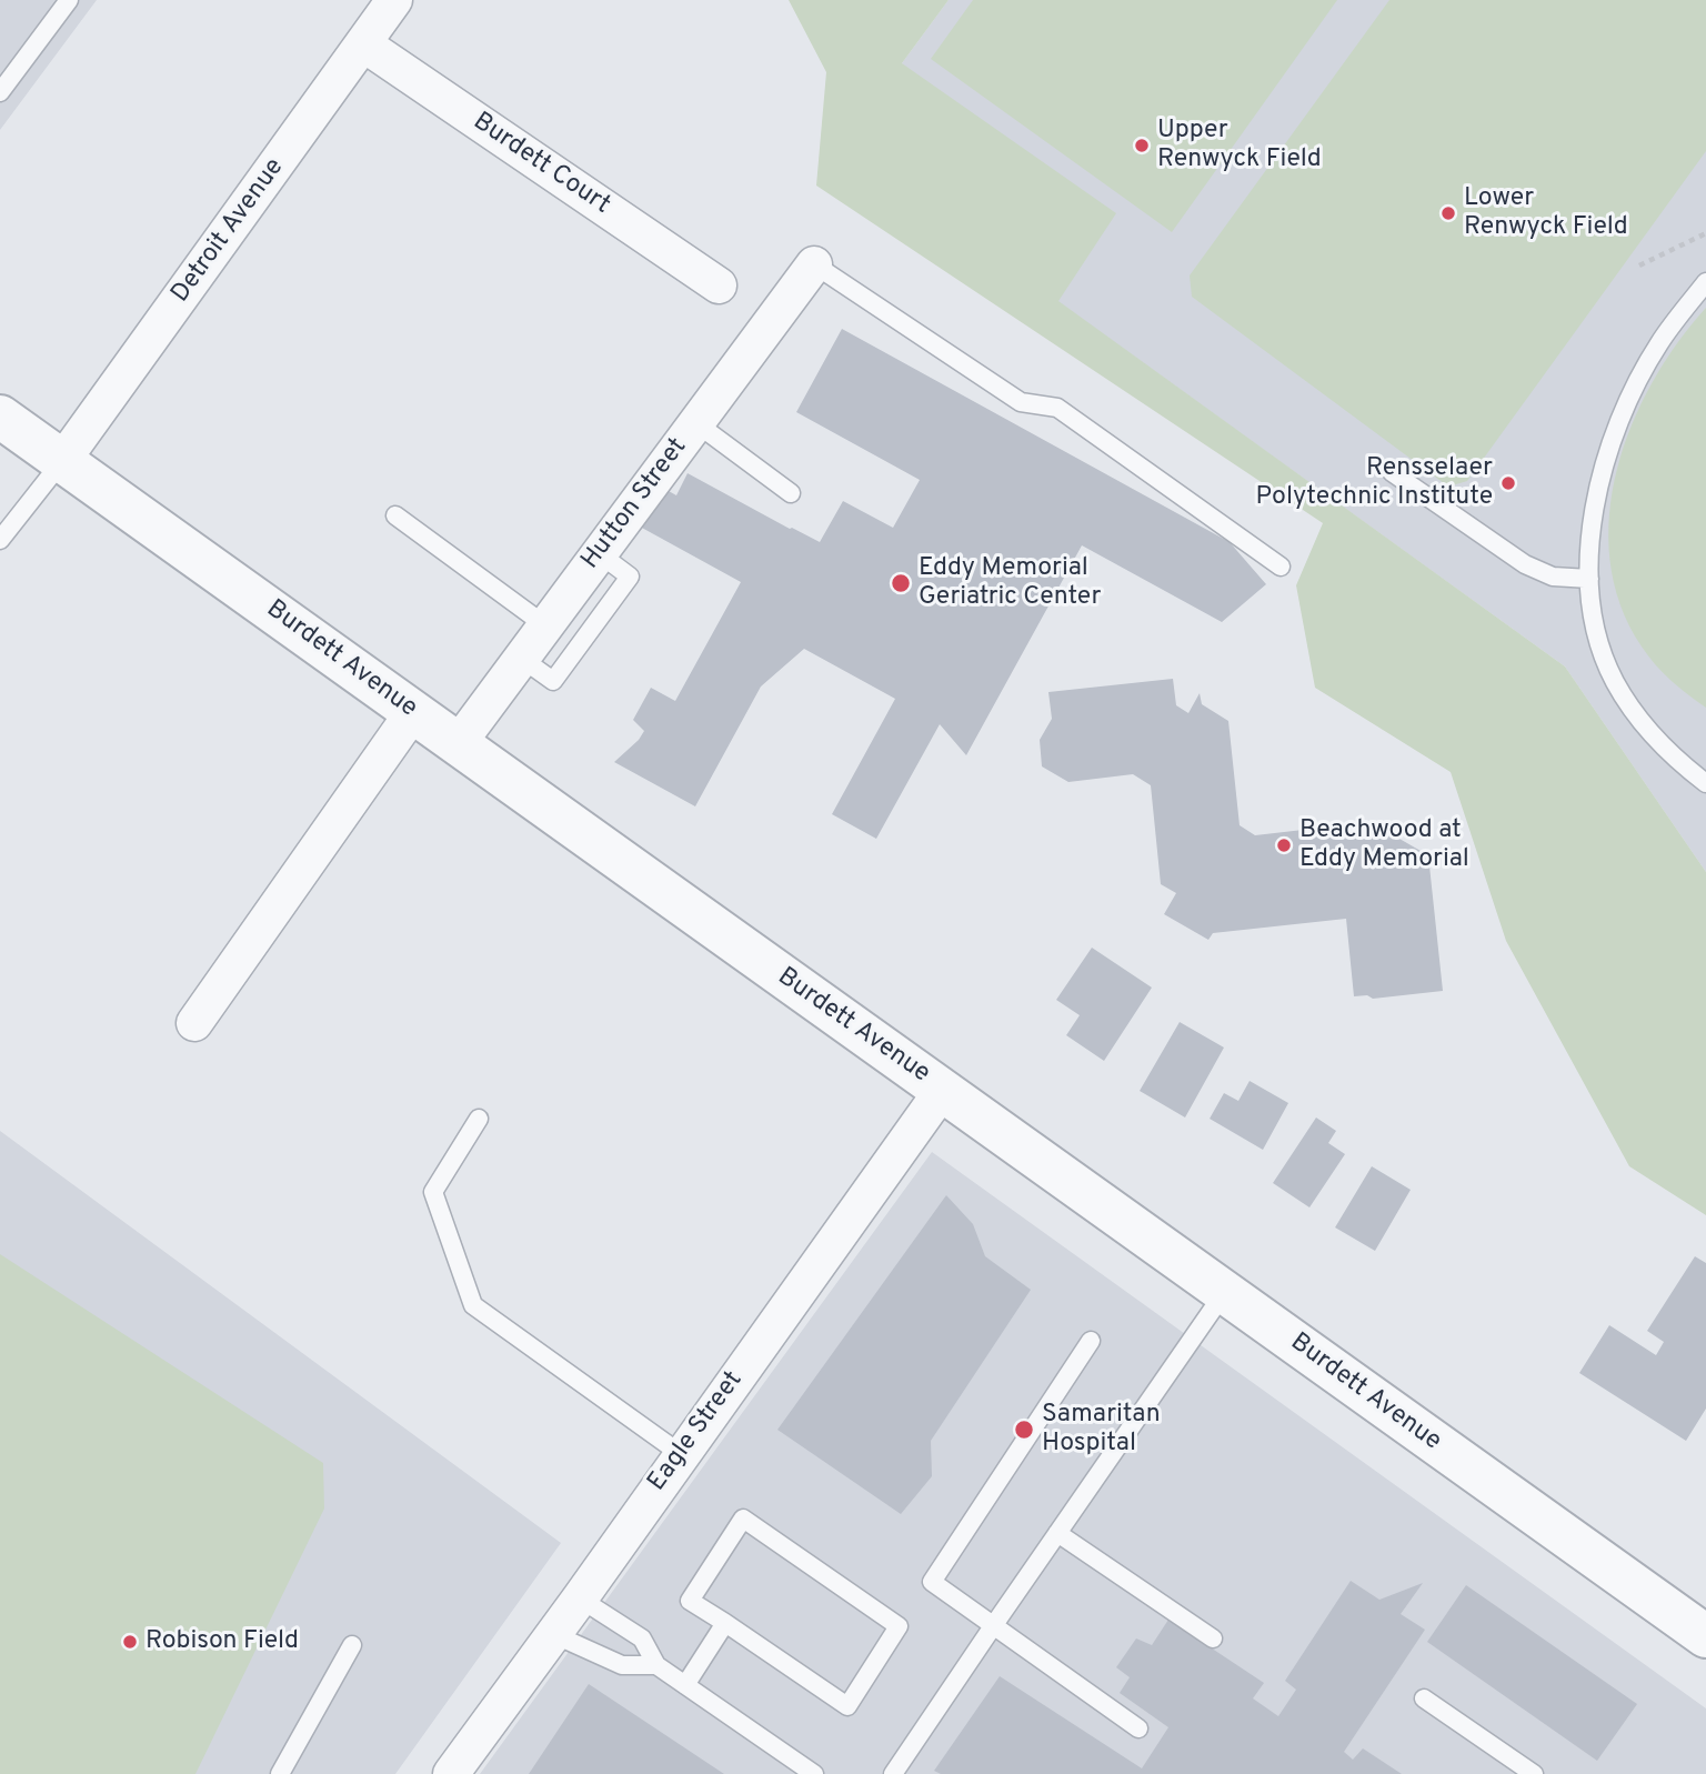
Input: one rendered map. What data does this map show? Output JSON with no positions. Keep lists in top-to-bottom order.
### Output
{
  "streets": {
    "street": [
      "Burdett Court",
      "Detroit Avenue",
      "Hutton Street",
      "Burdett Avenue",
      "Eagle Street"
    ]
  },
  "crossings": [
    ["Burdett Court", "Detroit Avenue"],
    ["Detroit Avenue", "Burdett Avenue"],
    ["Hutton Street", "Burdett Avenue"],
    ["Burdett Avenue", "Eagle Street"]
  ],
  "places": [
    "Upper Renwyck Field",
    "Lower Renwyck Field",
    "Rensselaer Polytechnic Institute",
    "Eddy Memorial Geriatric Center",
    "Beachwood at Eddy Memorial",
    "Samaritan Hospital",
    "Robison Field"
  ]
}
